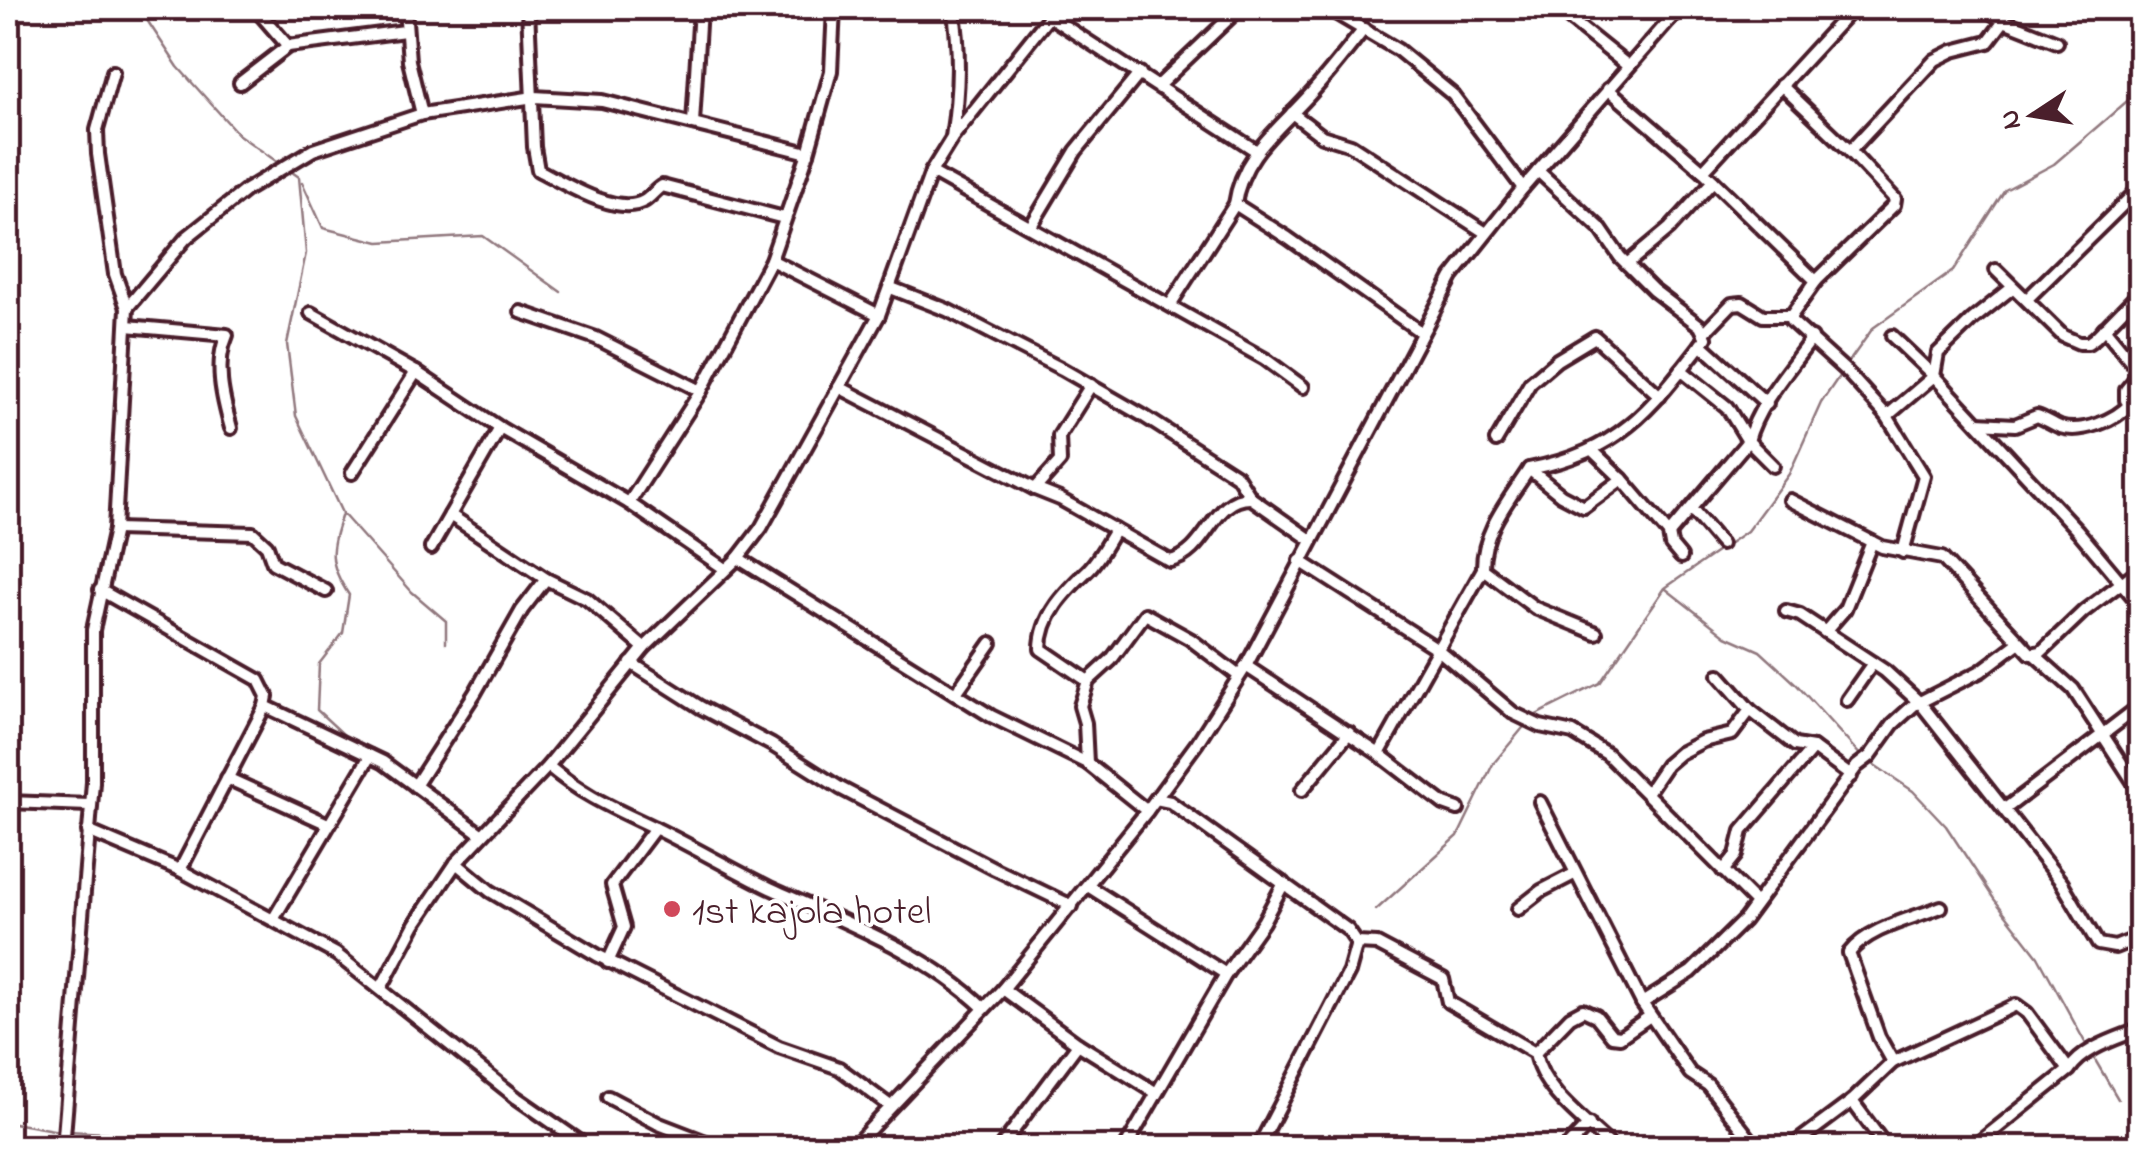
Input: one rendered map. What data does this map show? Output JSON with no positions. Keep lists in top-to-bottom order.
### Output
{
  "places": ["1st kajola hotel"],
  "north": "left"
}
